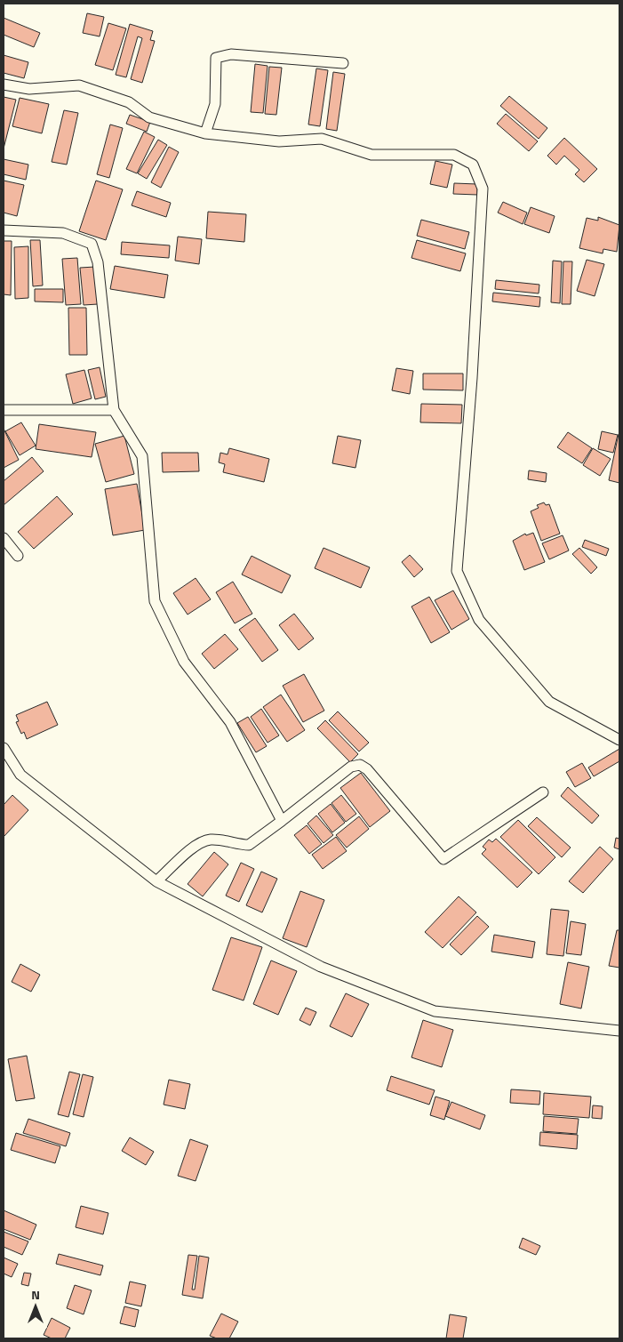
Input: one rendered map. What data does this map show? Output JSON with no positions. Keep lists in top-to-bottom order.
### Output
{
  "north": "top"
}
